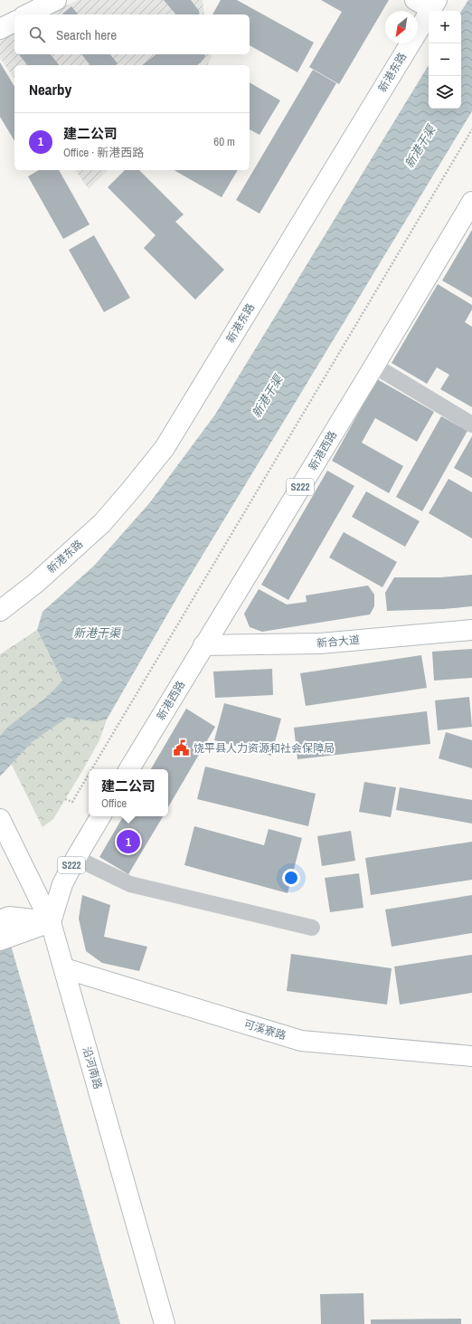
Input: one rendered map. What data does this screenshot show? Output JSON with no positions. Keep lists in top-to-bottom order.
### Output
{
  "streets": {
    "main road": [
      "新港东路",
      "新港西路",
      "S222",
      "新合大道",
      "可溪寮路",
      "沿河南路"
    ]
  },
  "crossings": [
    ["新港西路", "新合大道"],
    ["S222", "沿河南路"],
    ["可溪寮路", "沿河南路"]
  ],
  "water": ["新港干渠"],
  "places": {
    "public building": ["饶平县人力资源和社会保障局"]
  },
  "north": "bottom left",
  "page": {
    "map_buttons": ["+", "−"],
    "search": "Search here",
    "heading": "Nearby",
    "list": [
      {
        "mark": "1",
        "name": "建二公司",
        "note": "Office · 新港西路",
        "value": "60 m"
      }
    ],
    "popup": ["建二公司", "Office"],
    "pins": "1"
  }
}
